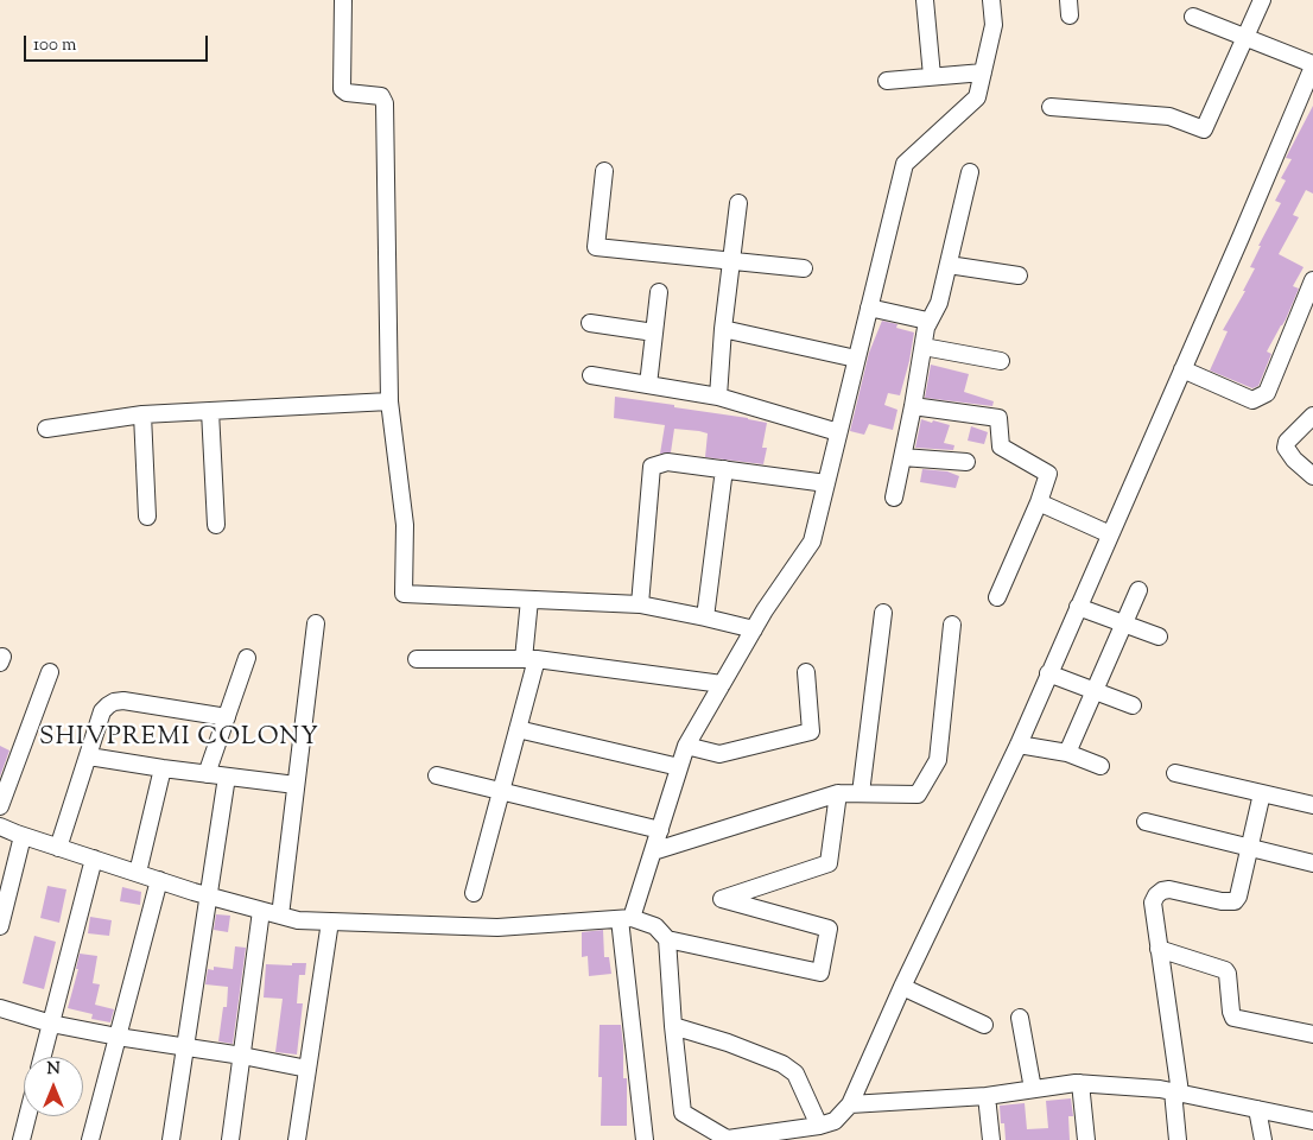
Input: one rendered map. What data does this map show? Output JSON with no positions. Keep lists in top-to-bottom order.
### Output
{
  "districts": ["SHIVPREMI COLONY"],
  "scale_bar": "100 m",
  "north": "top"
}
